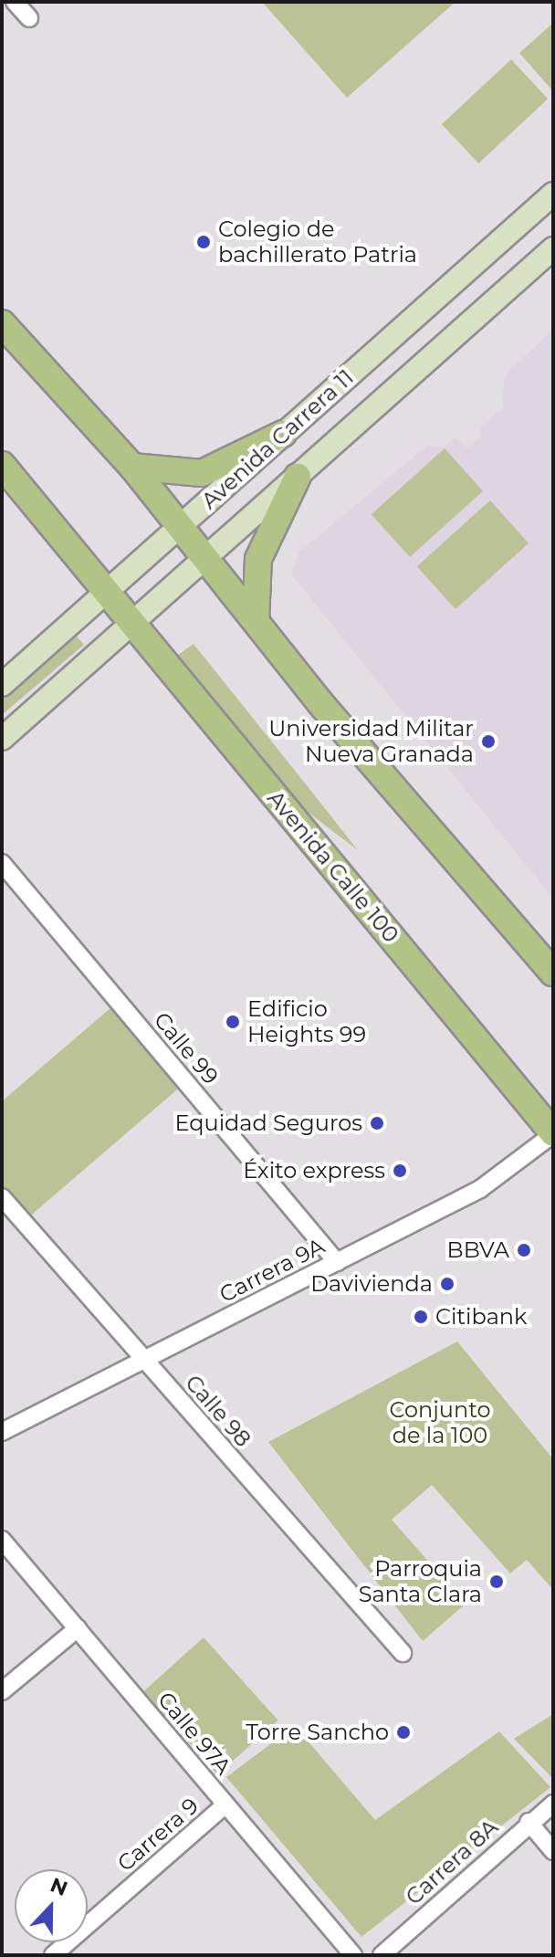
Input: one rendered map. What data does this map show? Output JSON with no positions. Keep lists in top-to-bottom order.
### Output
{
  "streets": {
    "main road": ["Avenida Carrera 11", "Avenida Calle 100"],
    "street": [
      "Calle 99",
      "Carrera 9A",
      "Calle 98",
      "Calle 97A",
      "Carrera 9",
      "Carrera 8A"
    ]
  },
  "crossings": [
    ["Avenida Carrera 11", "Avenida Calle 100"],
    ["Avenida Calle 100", "Carrera 9A"],
    ["Calle 99", "Carrera 9A"],
    ["Carrera 9A", "Calle 98"],
    ["Calle 97A", "Carrera 9"]
  ],
  "parks": ["Conjunto de la 100"],
  "places": [
    "Colegio de bachillerato Patria",
    "Universidad Militar Nueva Granada",
    "Edificio Heights 99",
    "Equidad Seguros",
    "Éxito express",
    "BBVA",
    "Davivienda",
    "Citibank",
    "Parroquia Santa Clara",
    "Torre Sancho"
  ],
  "north": "top"
}
